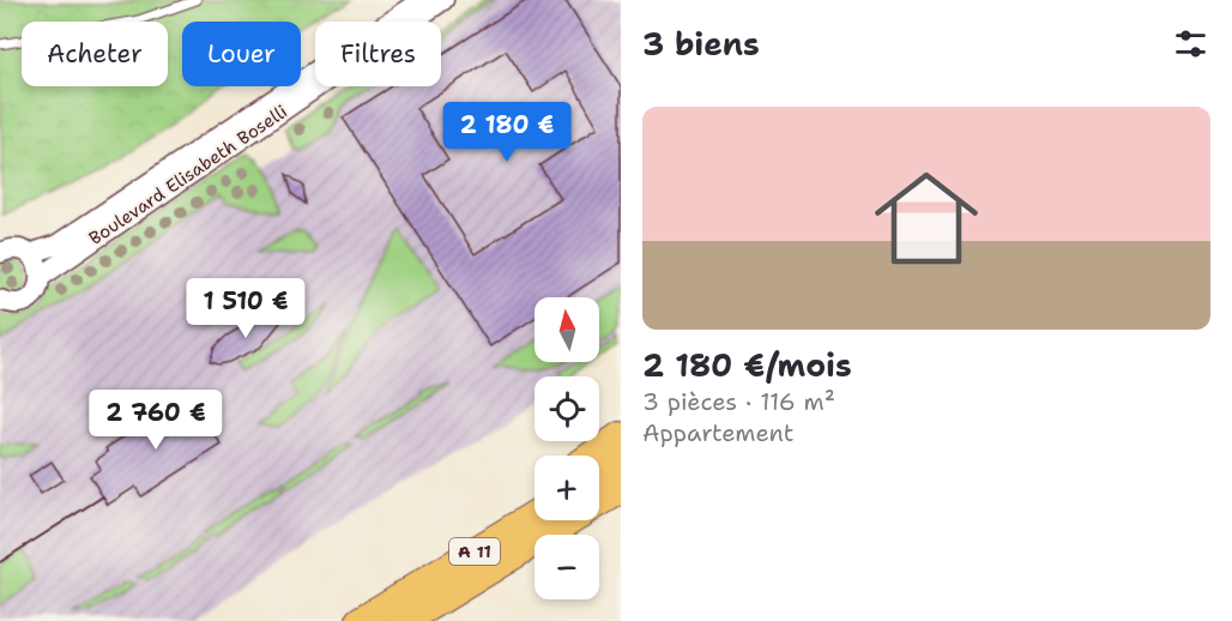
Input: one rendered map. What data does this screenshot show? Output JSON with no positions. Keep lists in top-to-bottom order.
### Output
{
  "streets": {
    "highway": ["A 11"],
    "street": ["Boulevard Elisabeth Boselli"]
  },
  "north": "top",
  "page": {
    "heading": "3 biens",
    "chip": ["Acheter", "Louer", "Filtres"],
    "list": [
      {
        "name": "2 180 €/mois",
        "note": "3 pièces · 116 m² · Appartement"
      }
    ],
    "price": ["2 180 €", "1 510 €", "2 760 €"],
    "map_buttons": ["+", "−"]
  }
}
